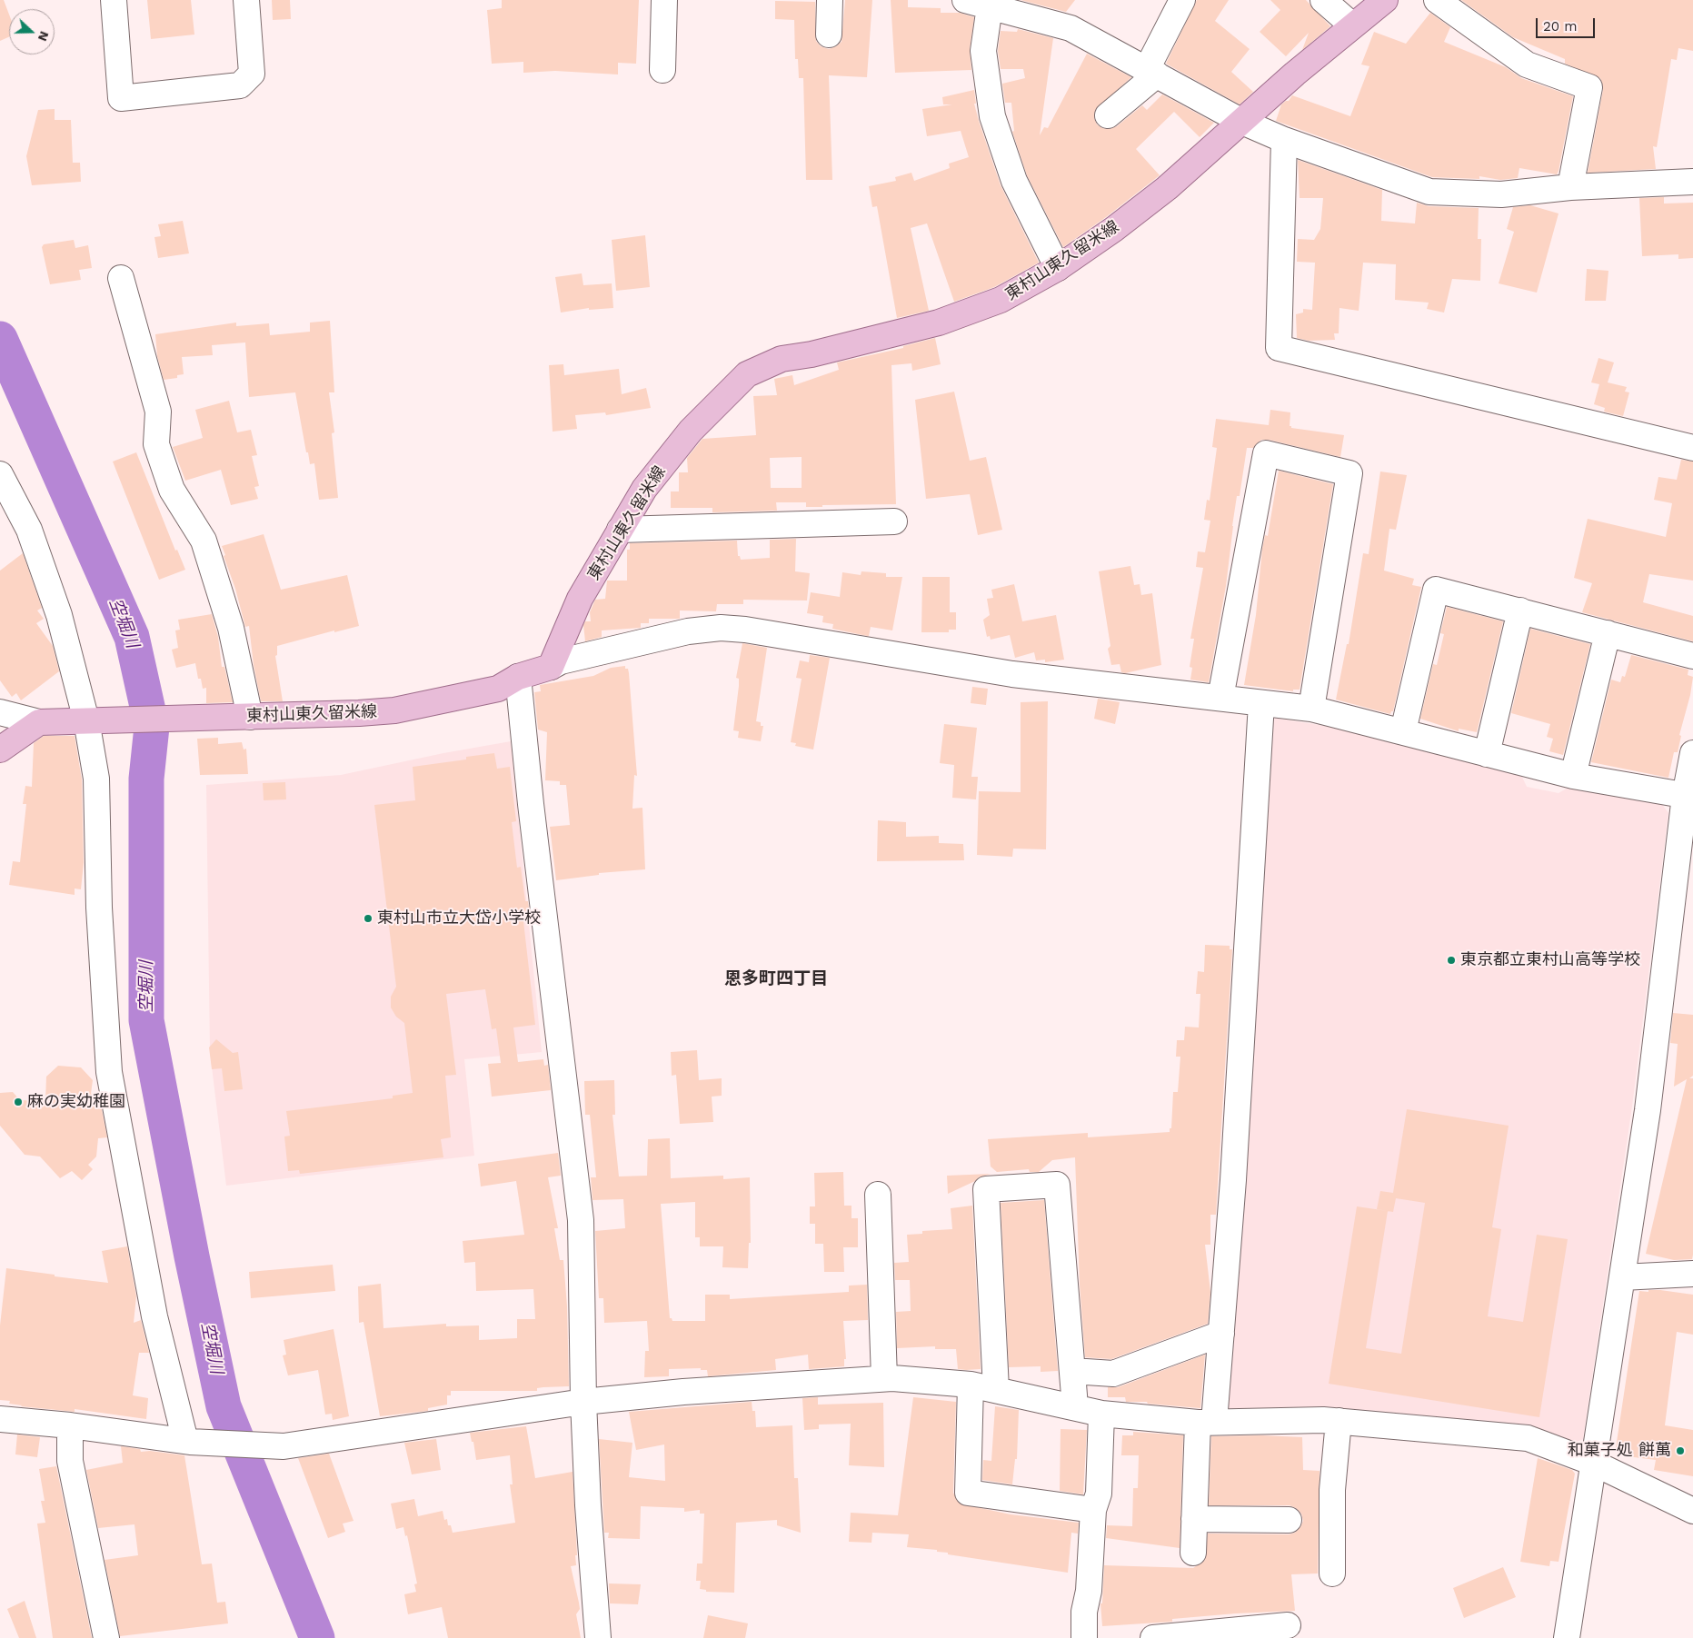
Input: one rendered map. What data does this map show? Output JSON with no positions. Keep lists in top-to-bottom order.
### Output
{
  "streets": {
    "main road": ["東村山東久留米線"]
  },
  "districts": ["恩多町四丁目"],
  "water": ["空堀川"],
  "places": [
    "東村山市立大岱小学校",
    "東京都立東村山高等学校",
    "麻の実幼稚園",
    "和菓子処 餅萬"
  ],
  "scale_bar": "20 m",
  "north": "right"
}
